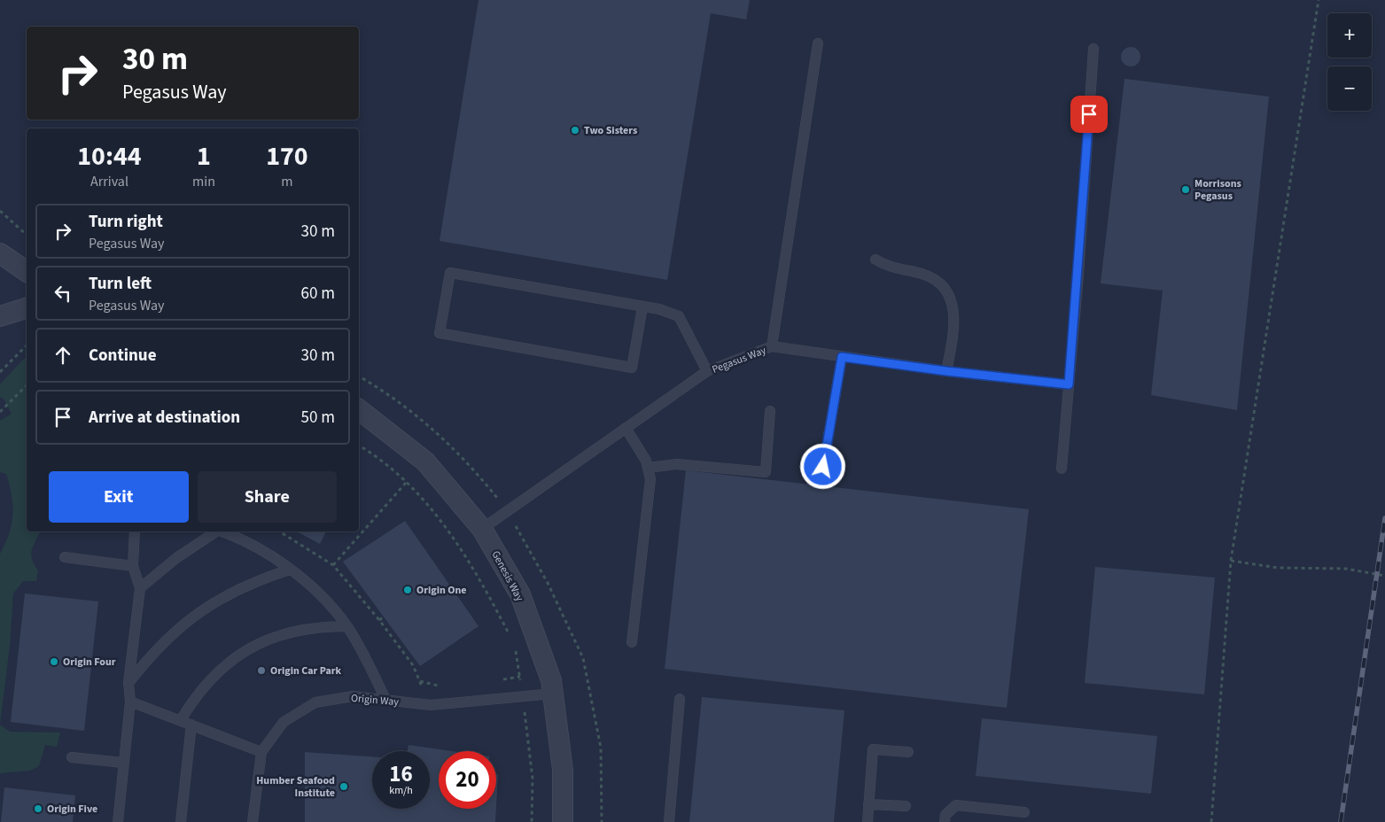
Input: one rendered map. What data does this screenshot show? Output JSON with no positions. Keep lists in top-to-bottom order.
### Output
{
  "streets": {
    "street": ["Genesis Way"],
    "lane": ["Pegasus Way", "Origin Way"]
  },
  "crossings": [
    ["Pegasus Way", "Genesis Way"],
    ["Genesis Way", "Origin Way"]
  ],
  "places": [
    "Two Sisters",
    "Morrisons Pegasus",
    "Origin One",
    "Origin Four",
    "Origin Car Park",
    "Humber Seafood Institute",
    "Origin Five"
  ],
  "page": {
    "map_buttons": ["+", "−"],
    "turn": ["30 m", "Pegasus Way"],
    "eta": [
      "10:44",
      "Arrival",
      "1",
      "min",
      "170",
      "m"
    ],
    "list": [
      {
        "name": "Turn right",
        "note": "Pegasus Way",
        "value": "30 m"
      },
      {
        "name": "Turn left",
        "note": "Pegasus Way",
        "value": "60 m"
      },
      {
        "name": "Continue",
        "value": "30 m"
      },
      {
        "name": "Arrive at destination",
        "value": "50 m"
      }
    ],
    "buttons": ["Exit", "Share"],
    "speed": "16 km/h",
    "limit": "20"
  }
}
